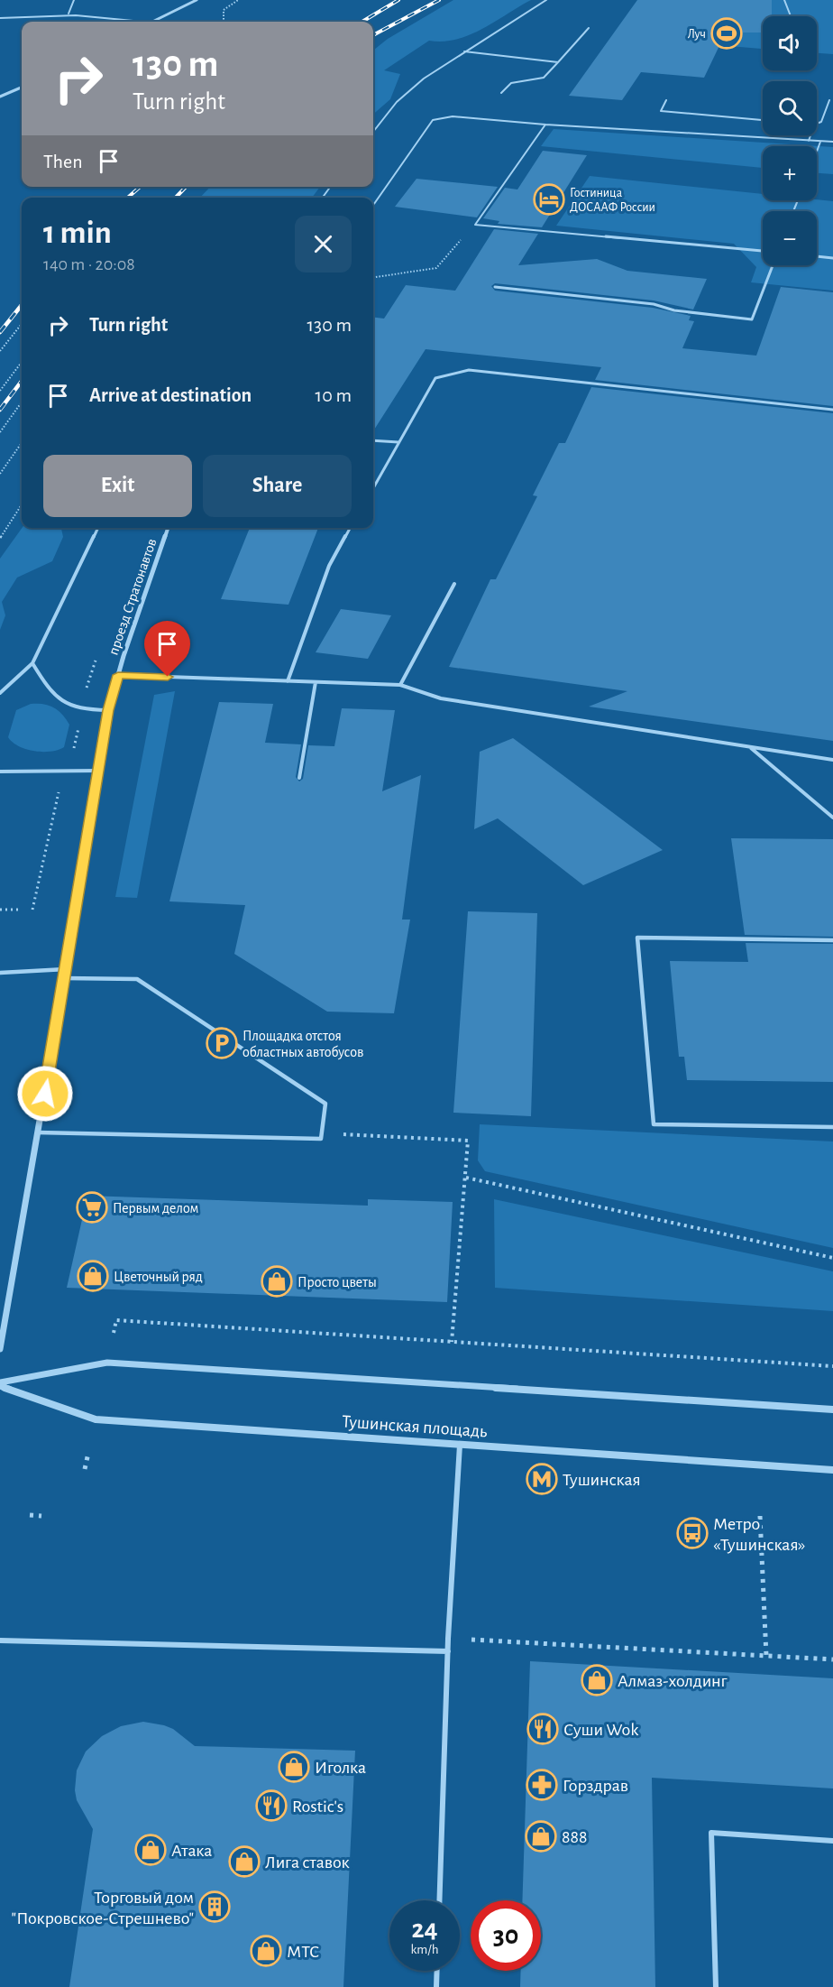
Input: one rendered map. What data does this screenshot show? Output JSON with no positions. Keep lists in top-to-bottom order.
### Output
{
  "streets": {
    "street": ["проезд Стратонавтов", "Тушинская площадь"]
  },
  "places": {
    "sports": ["Луч"],
    "hotel": ["Гостиница ДОСААФ России"],
    "parking": ["Площадка отстоя областных автобусов"],
    "supermarket": ["Первым делом"],
    "shop": [
      "Цветочный ряд",
      "Просто цветы",
      "Алмаз-холдинг",
      "Иголка",
      "888",
      "Атака",
      "Лига ставок",
      "МТС"
    ],
    "metro station": ["Тушинская"],
    "bus stop": ["Метро «Тушинская»"],
    "restaurant": ["Суши Wok", "Rostic's"],
    "pharmacy": ["Горздрав"],
    "building": ["Торговый дом \"Покровское-Стрешнево\""]
  },
  "page": {
    "map_buttons": ["+", "−"],
    "turn": ["130 m", "Turn right"],
    "then": "Then",
    "heading": ["1 min", "140 m · 20:08"],
    "list": [
      {
        "name": "Turn right",
        "value": "130 m"
      },
      {
        "name": "Arrive at destination",
        "value": "10 m"
      }
    ],
    "buttons": ["Exit", "Share"],
    "speed": "24 km/h",
    "limit": "30"
  }
}
